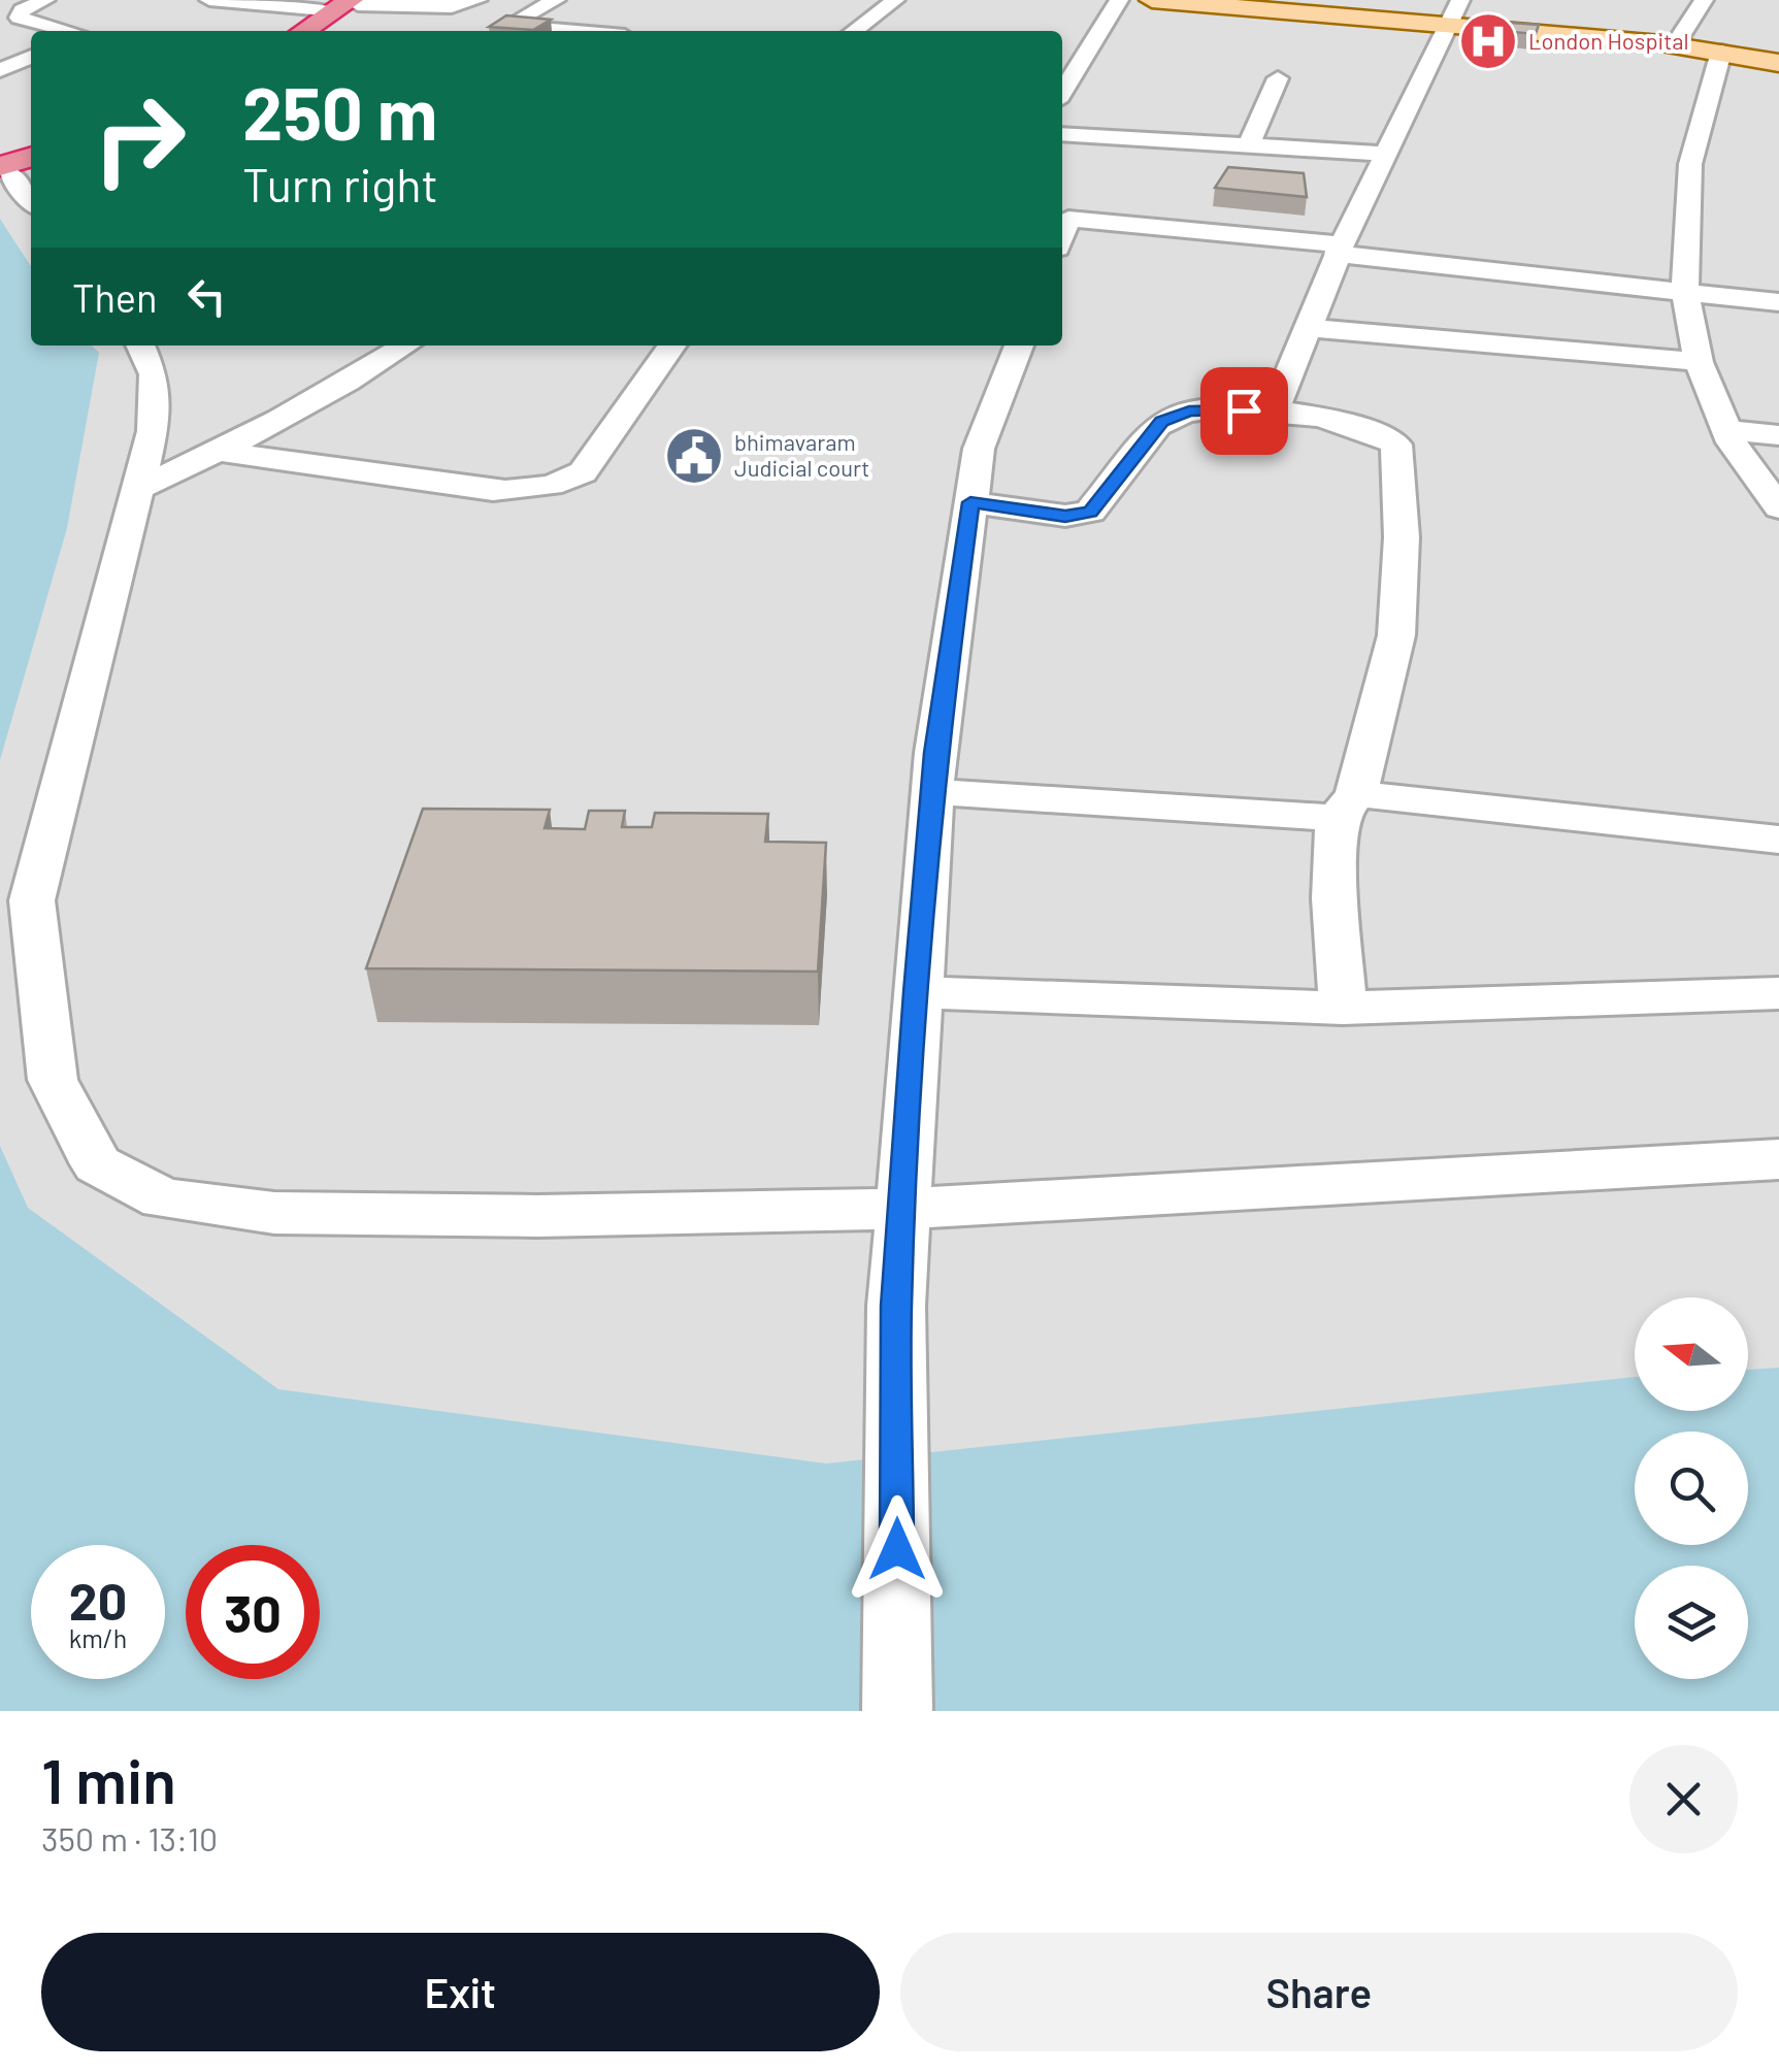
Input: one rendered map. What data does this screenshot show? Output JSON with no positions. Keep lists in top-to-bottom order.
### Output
{
  "places": {
    "hospital": ["London Hospital"],
    "public building": ["bhimavaram Judicial court"]
  },
  "north": "left",
  "page": {
    "turn": ["250 m", "Turn right"],
    "then": "Then",
    "speed": "20 km/h",
    "limit": "30",
    "heading": ["1 min", "350 m · 13:10"],
    "buttons": ["Exit", "Share"]
  }
}
